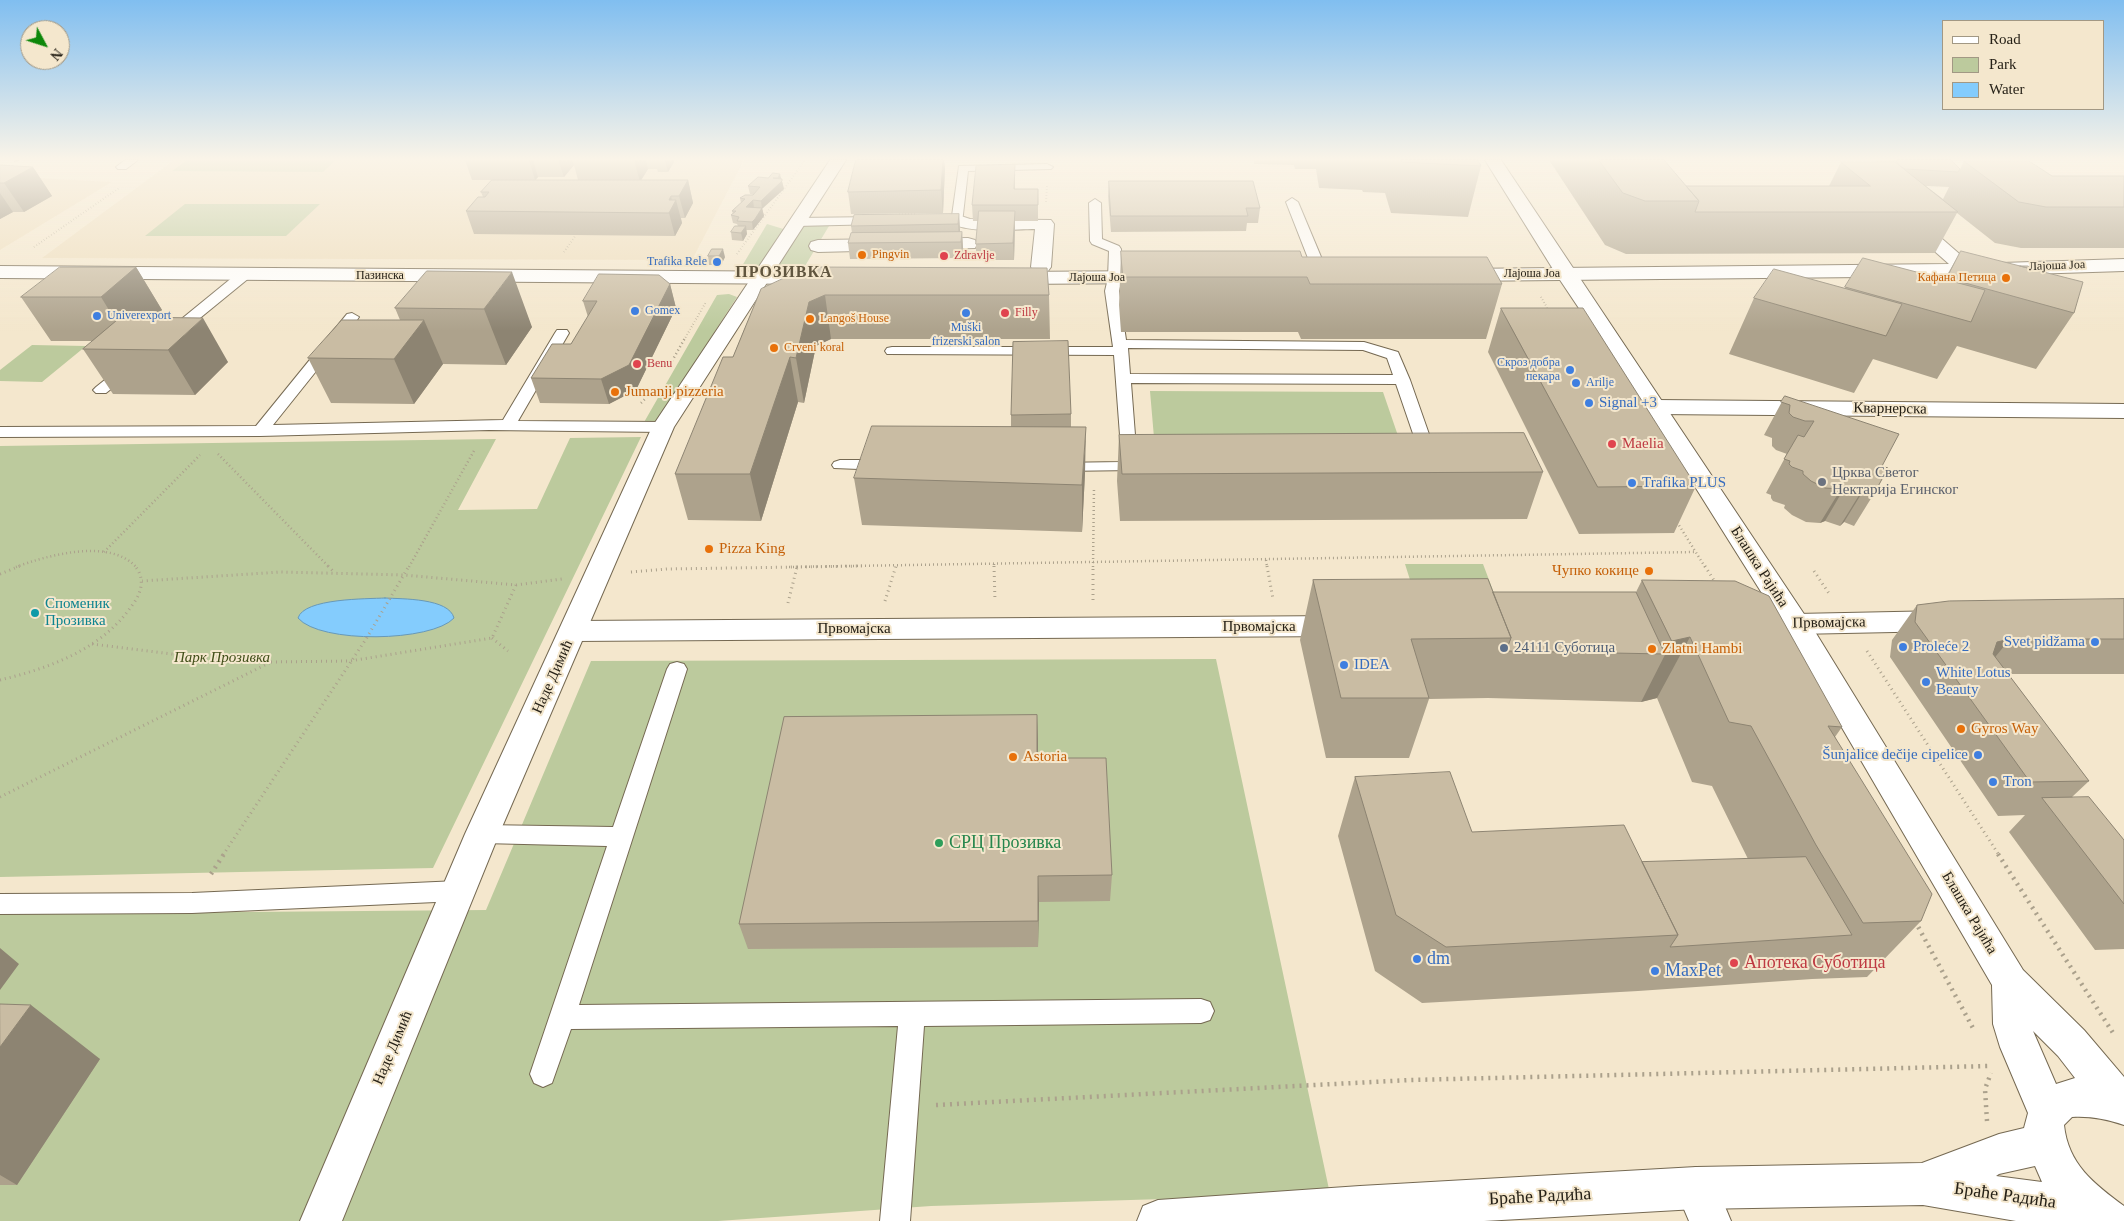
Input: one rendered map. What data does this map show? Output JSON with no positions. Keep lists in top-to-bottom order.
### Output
{
  "streets": {
    "street": [
      "Лајоша Јоа",
      "Пазинска",
      "Кварнерска",
      "Блашка Рајића",
      "Првомајска",
      "Наде Димић",
      "Браће Радића"
    ]
  },
  "crossings": [
    ["Лајоша Јоа", "Блашка Рајића"],
    ["Пазинска", "Наде Димић"],
    ["Кварнерска", "Блашка Рајића"],
    ["Блашка Рајића", "Првомајска"],
    ["Блашка Рајића", "Браће Радића"],
    ["Првомајска", "Наде Димић"]
  ],
  "districts": ["ПРОЗИВКА"],
  "parks": ["Парк Прозивка"],
  "places": [
    "Pingvin",
    "Zdravlje",
    "Trafika Rele",
    "Кафана Петица",
    "Gomex",
    "Muški frizerski salon",
    "Filly",
    "Univerexport",
    "Langoš House",
    "Crveni koral",
    "Benu",
    "Скроз добра пекара",
    "Arilje",
    "Jumanji pizzeria",
    "Signal +3",
    "Maelia",
    "Црква Светог Нектарија Егинског",
    "Trafika PLUS",
    "Pizza King",
    "Чупко кокице",
    "Споменик Прозивка",
    "Svet pidžama",
    "Proleće 2",
    "24111 Суботица",
    "Zlatni Hambi",
    "IDEA",
    "White Lotus Beauty",
    "Gyros Way",
    "Šunjalice dečije cipelice",
    "Astoria",
    "Tron",
    "СРЦ Прозивка",
    "dm",
    "Апотека Суботица",
    "MaxPet"
  ],
  "legend": ["Road", "Park", "Water"],
  "north": "bottom right"
}
